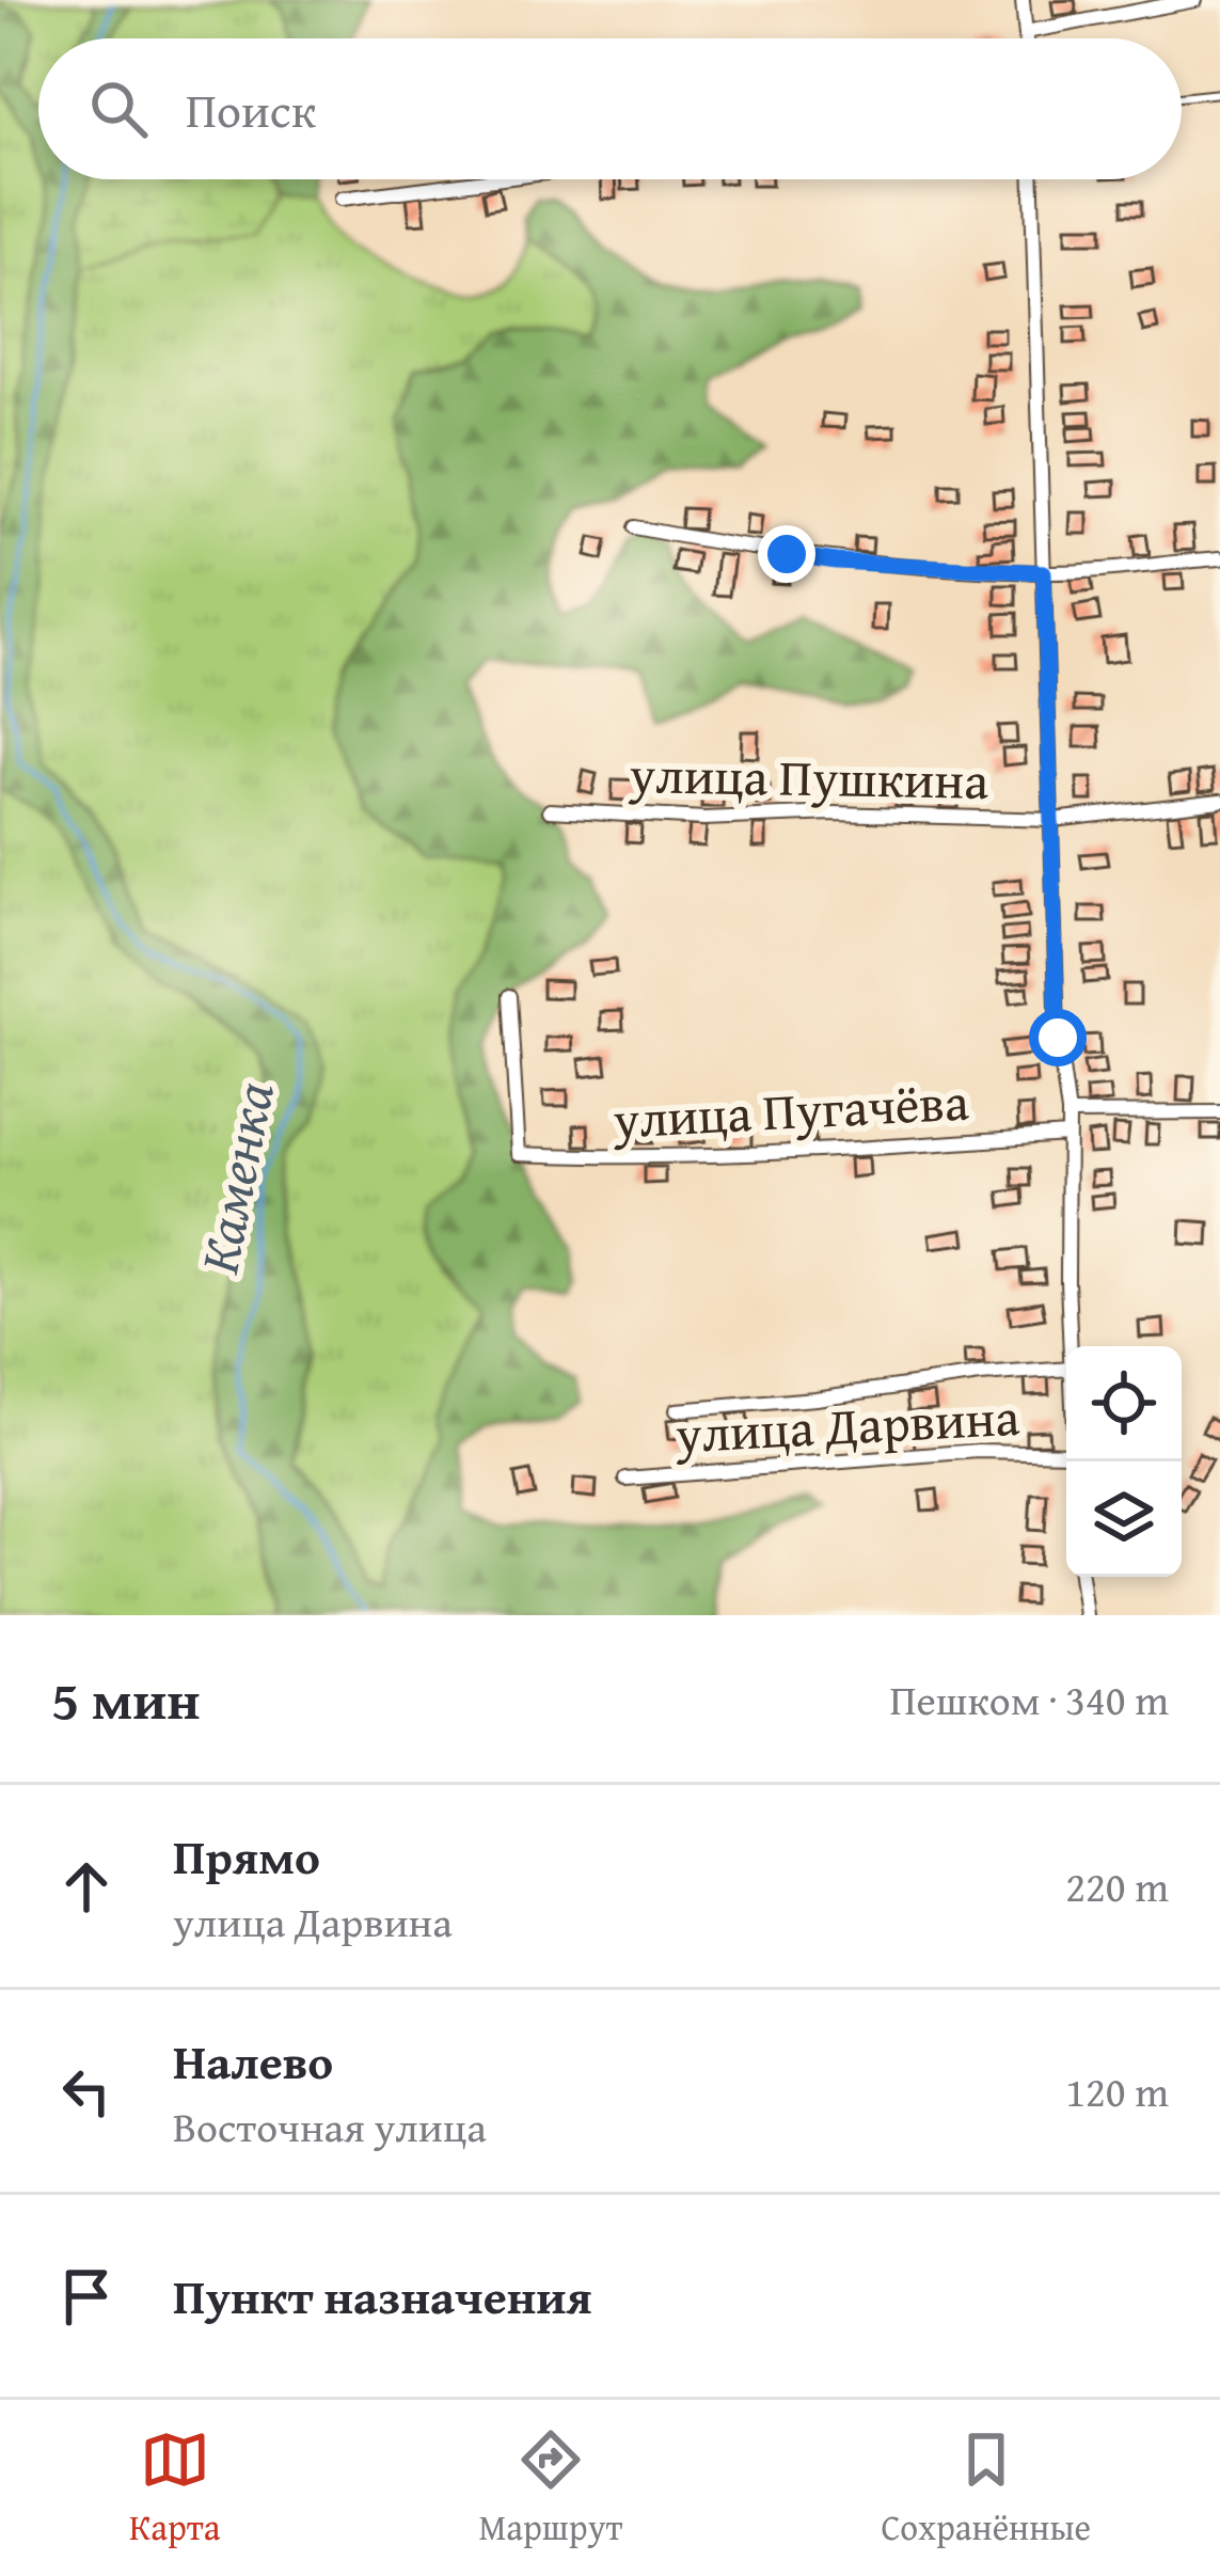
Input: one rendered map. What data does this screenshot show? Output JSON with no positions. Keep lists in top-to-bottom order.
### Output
{
  "streets": {
    "street": ["улица Пушкина", "улица Пугачёва", "улица Дарвина"]
  },
  "crossings": [
    ["улица Пушкина", "улица Дарвина"],
    ["улица Пугачёва", "улица Дарвина"]
  ],
  "water": ["Каменка"],
  "page": {
    "search": "Поиск",
    "heading": ["5 мин", "Пешком · 340 m"],
    "list": [
      ["Прямо", "улица Дарвина", "220 m"],
      ["Налево", "Восточная улица", "120 m"],
      "Пункт назначения"
    ],
    "nav": ["Карта", "Маршрут", "Сохранённые"]
  }
}
